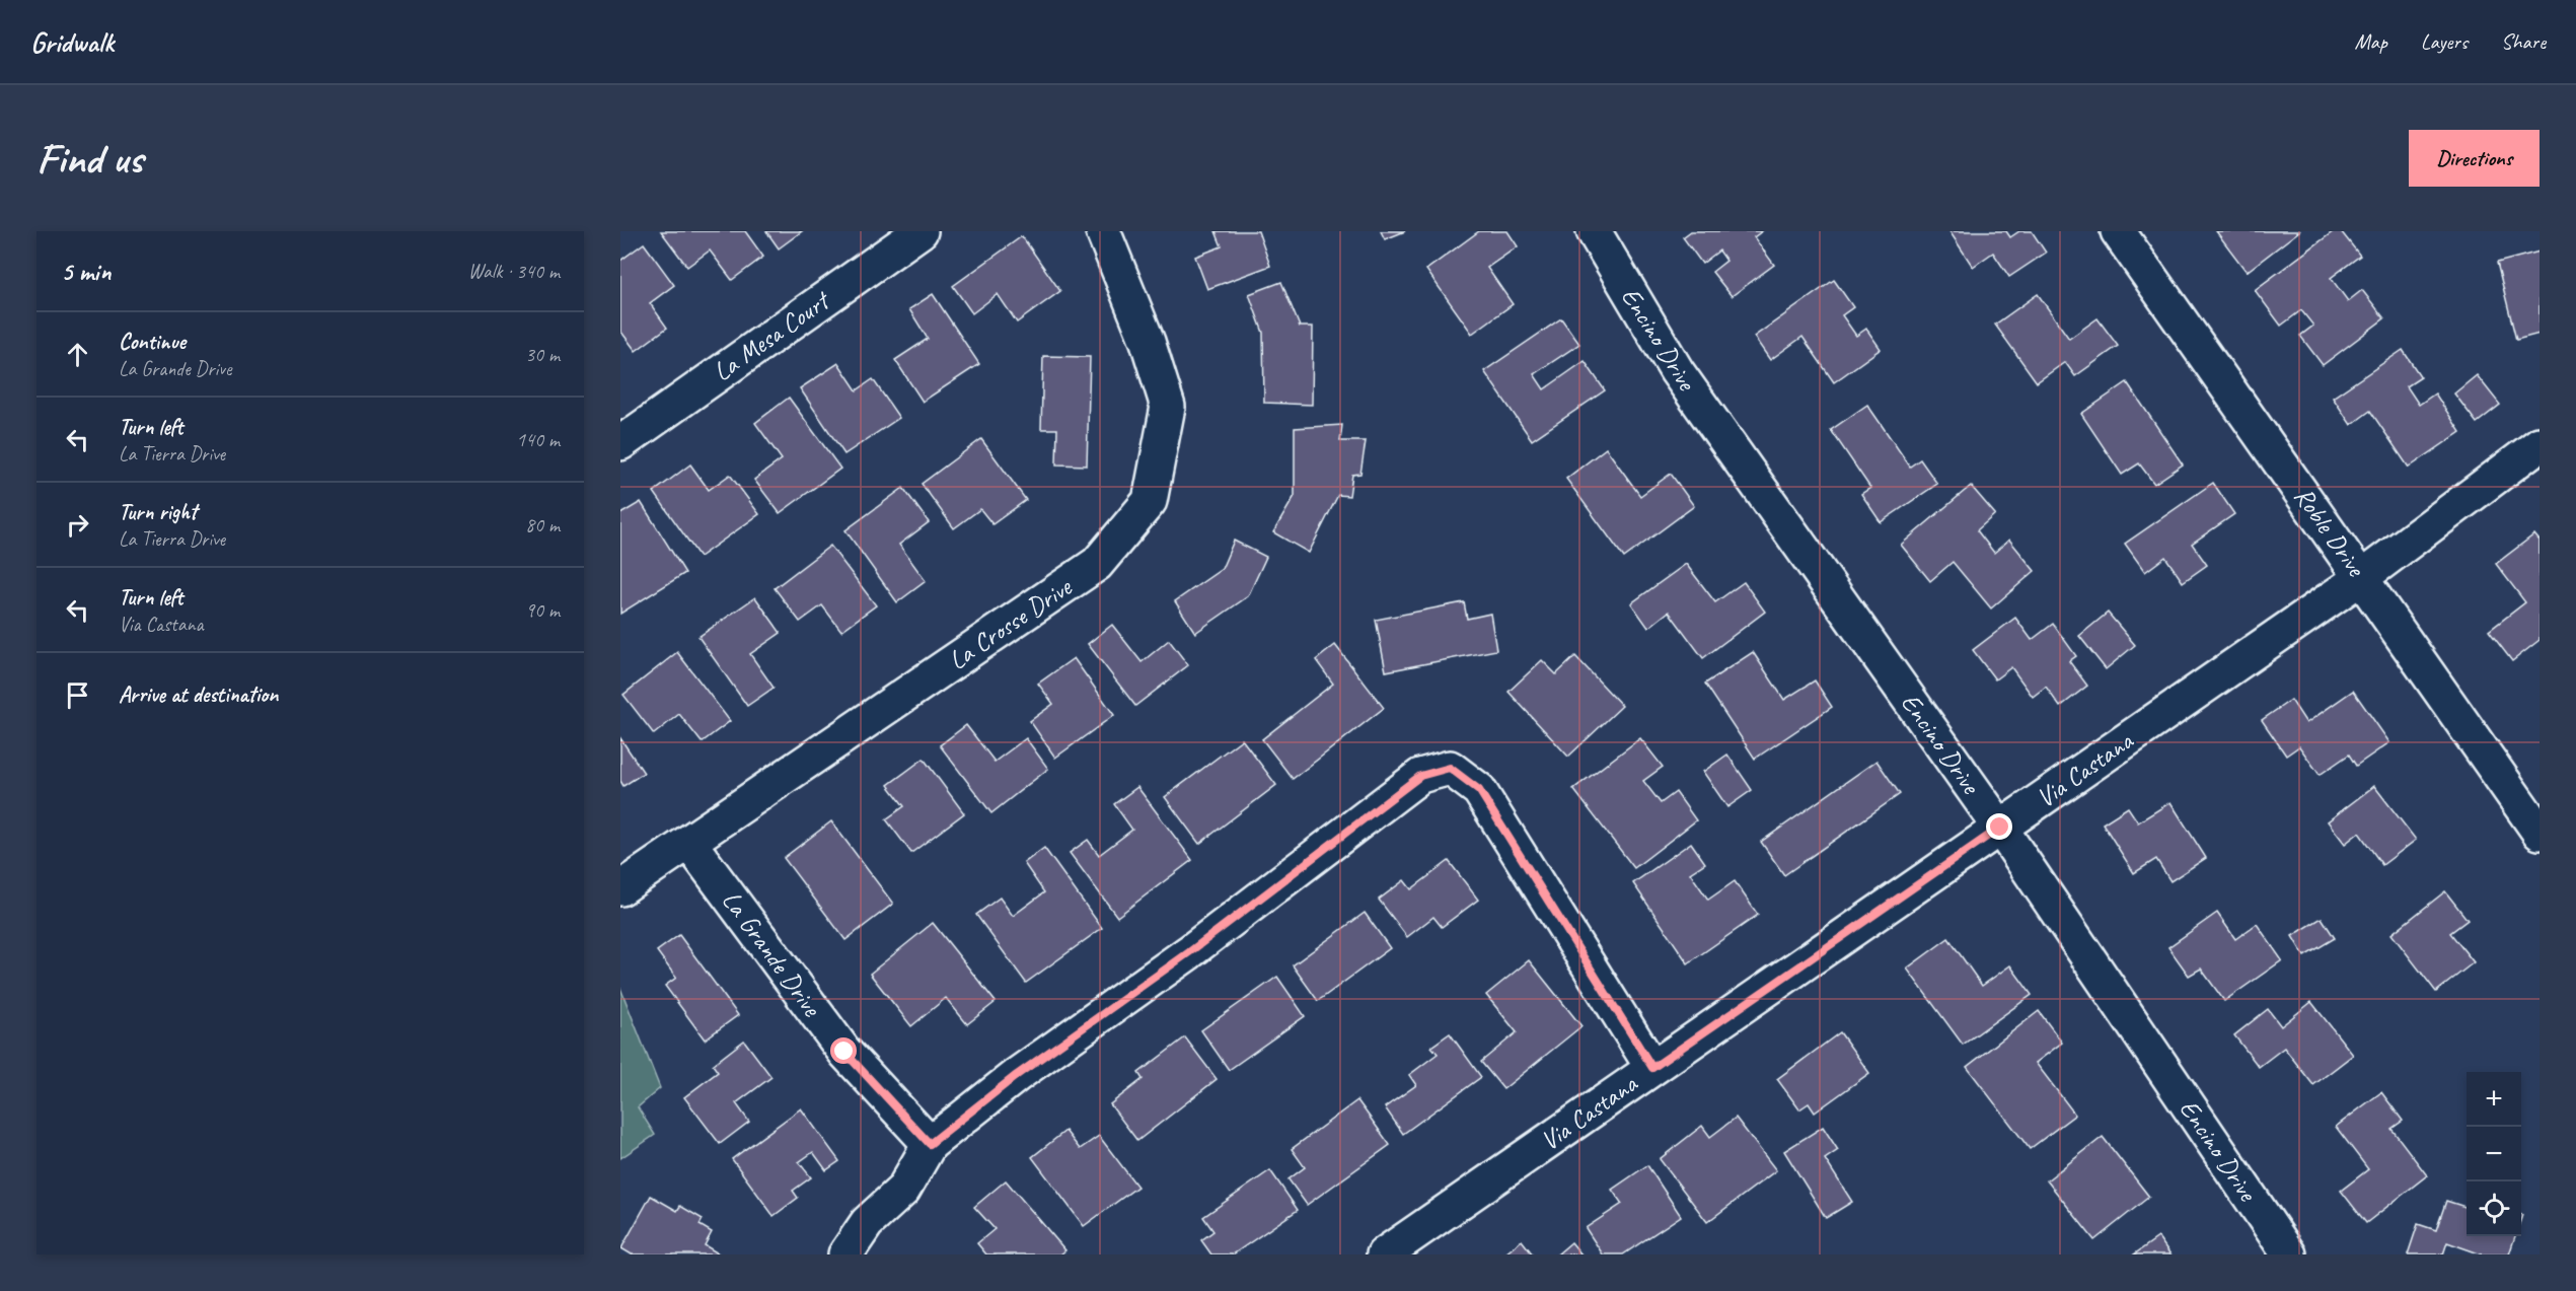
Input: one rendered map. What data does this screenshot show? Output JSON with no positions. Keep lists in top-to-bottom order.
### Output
{
  "streets": {
    "street": [
      "La Mesa Court",
      "Encino Drive",
      "Roble Drive",
      "La Crosse Drive",
      "Via Castana",
      "La Grande Drive"
    ]
  },
  "crossings": [
    ["Encino Drive", "Via Castana"],
    ["Roble Drive", "Via Castana"],
    ["La Crosse Drive", "La Grande Drive"]
  ],
  "page": {
    "header": "Gridwalk",
    "nav": ["Map", "Layers", "Share"],
    "buttons": "Directions",
    "title": "Find us",
    "heading": ["5 min", "Walk · 340 m"],
    "list": [
      ["Continue", "La Grande Drive", "30 m"],
      ["Turn left", "La Tierra Drive", "140 m"],
      ["Turn right", "La Tierra Drive", "80 m"],
      ["Turn left", "Via Castana", "90 m"],
      "Arrive at destination"
    ],
    "map_buttons": ["+", "−"]
  }
}
